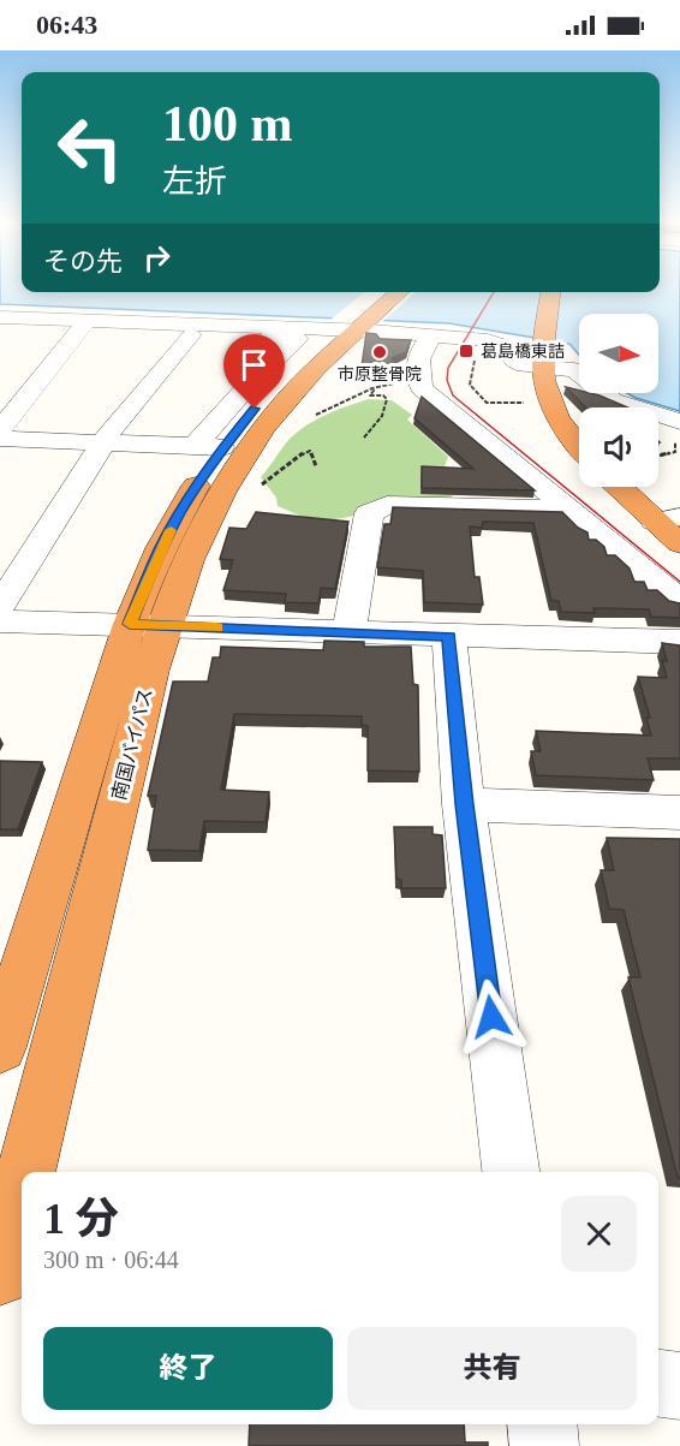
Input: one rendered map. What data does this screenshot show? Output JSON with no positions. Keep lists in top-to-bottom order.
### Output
{
  "streets": {
    "highway": ["南国バイパス"]
  },
  "places": {
    "transit": ["葛島橋東詰"],
    "other": ["市原整骨院"]
  },
  "north": "right",
  "page": {
    "status": "06:43",
    "turn": ["100 m", "左折"],
    "then": "その先",
    "heading": ["1 分", "300 m · 06:44"],
    "buttons": ["終了", "共有"]
  }
}
